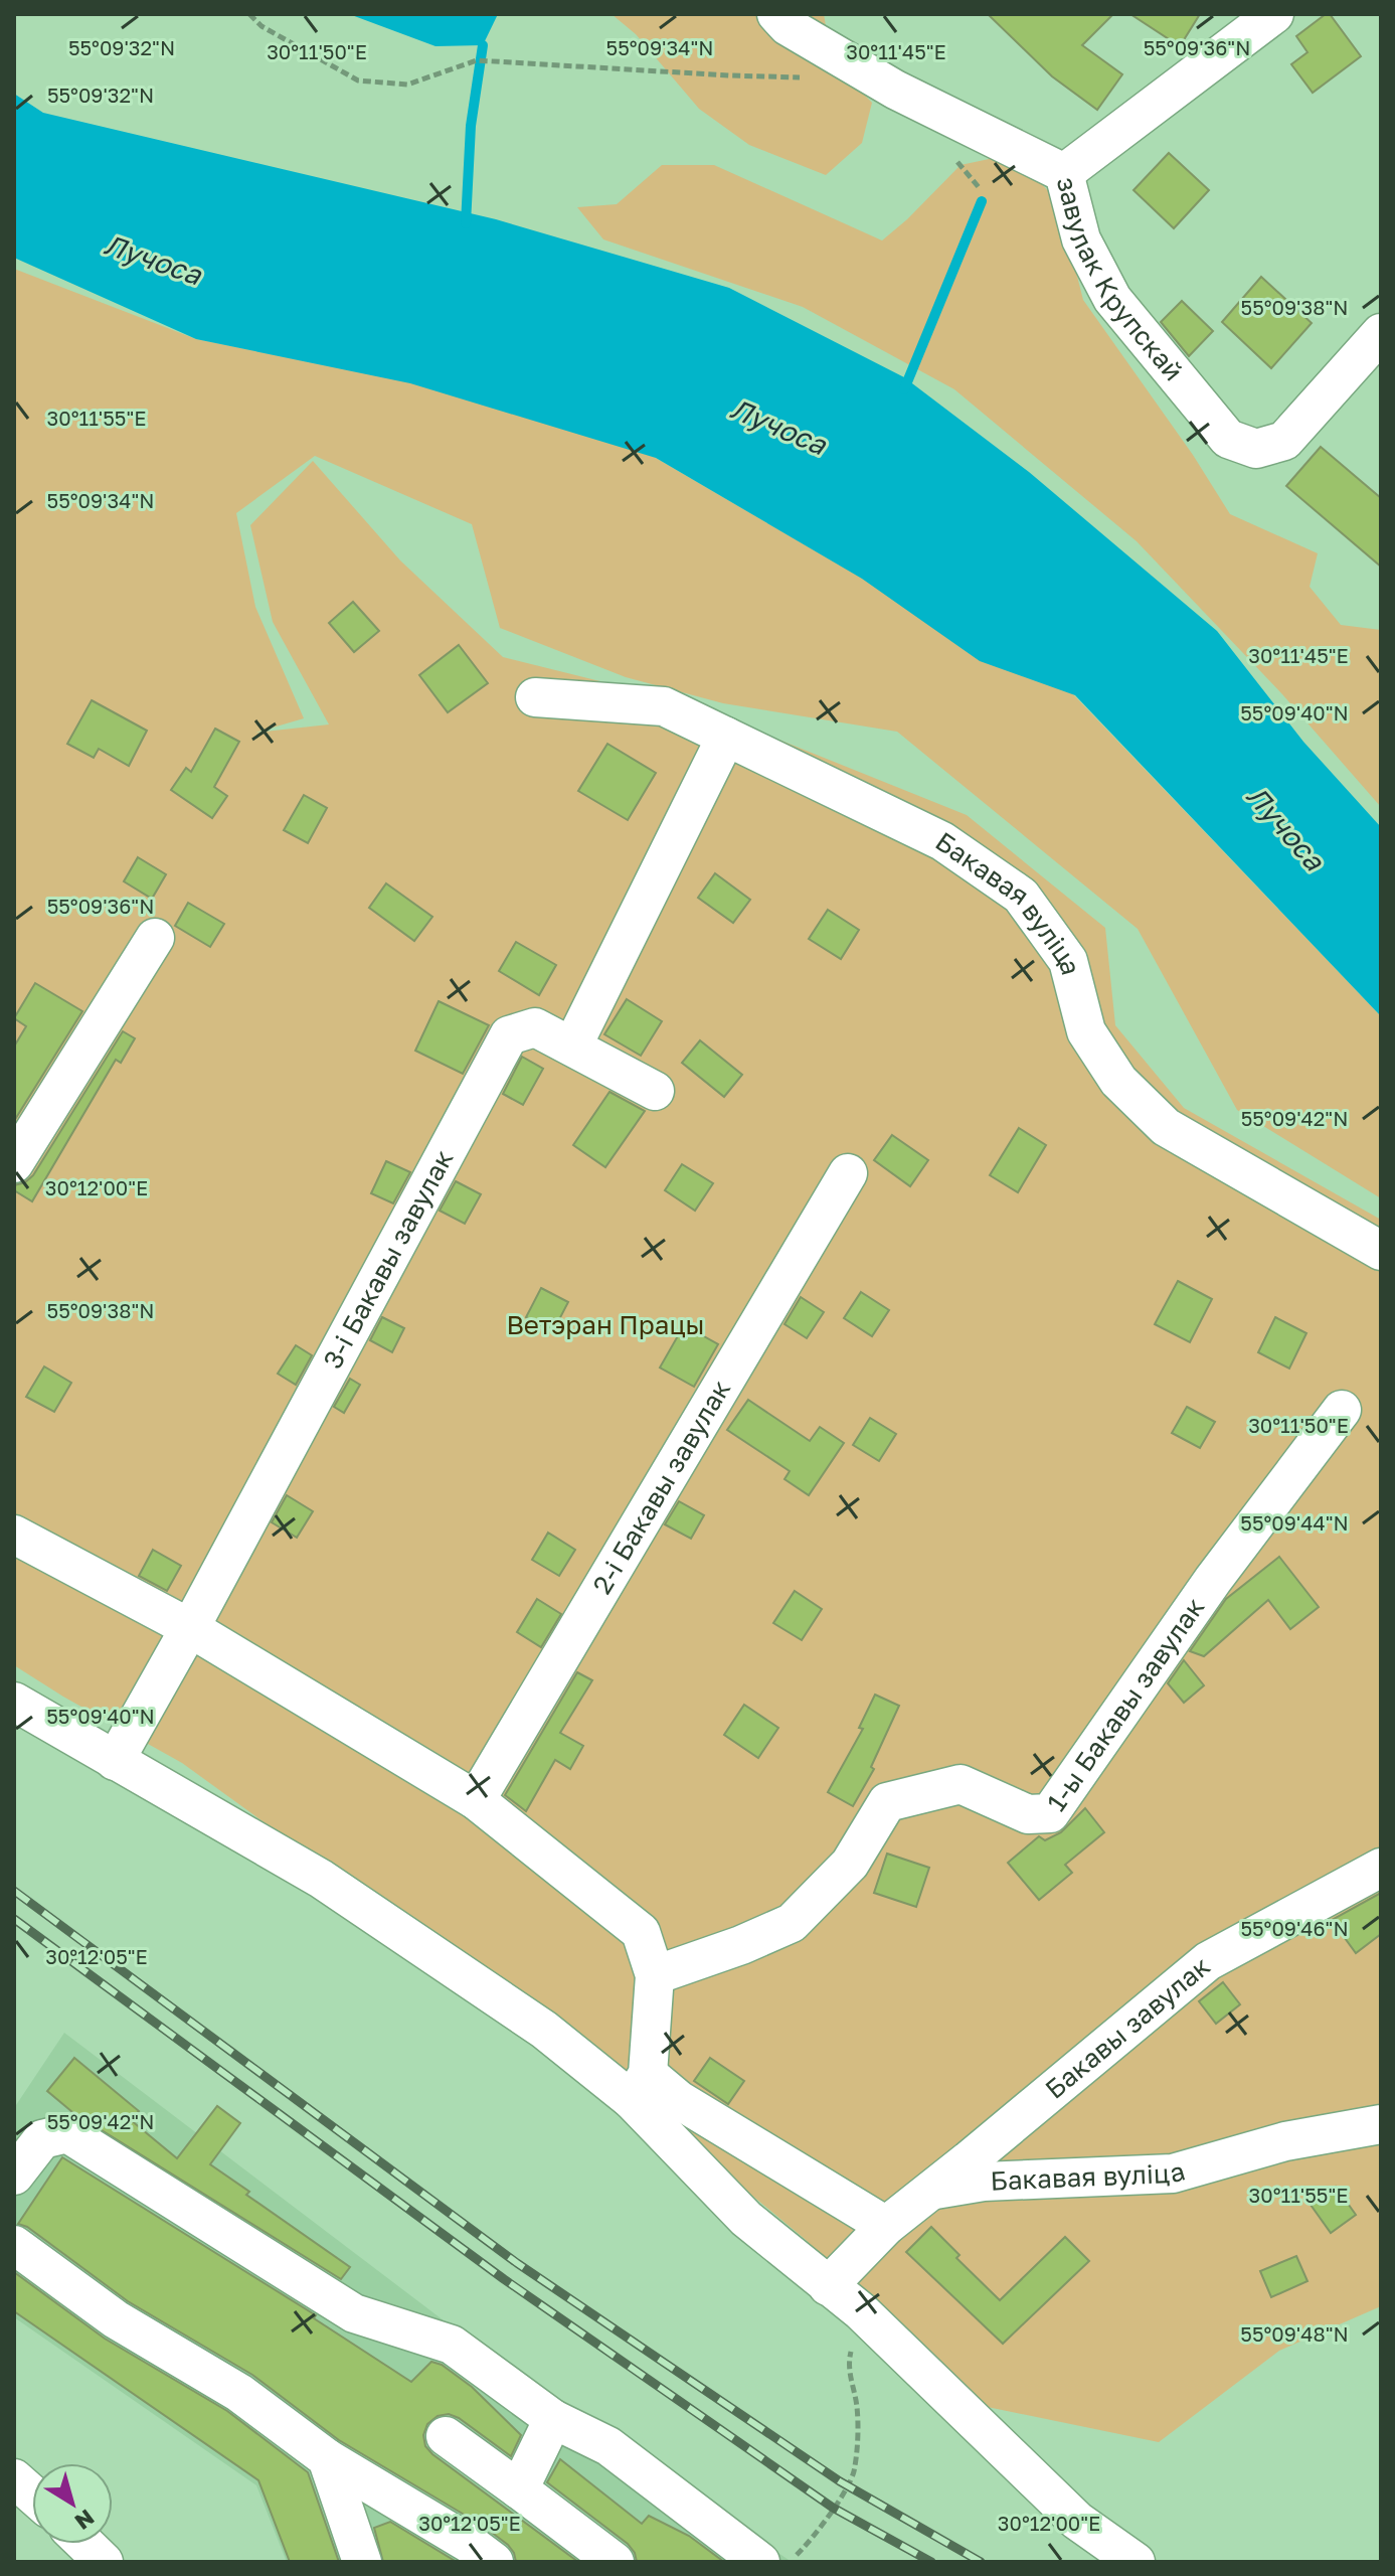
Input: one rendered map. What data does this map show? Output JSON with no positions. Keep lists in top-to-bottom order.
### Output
{
  "streets": {
    "street": [
      "завулак Крупскай",
      "Бакавая вуліца",
      "3-і Бакавы завулак",
      "2-і Бакавы завулак",
      "1-ы Бакавы завулак",
      "Бакавы завулак"
    ]
  },
  "crossings": [
    ["Бакавая вуліца", "Бакавы завулак"]
  ],
  "water": ["Лучоса"],
  "parks": ["Ветэран Працы"],
  "north": "bottom right",
  "coordinates": [
    "55°09'34\"N",
    "55°09'36\"N",
    "55°09'32\"N",
    "30°11'50\"E",
    "30°11'45\"E",
    "55°09'38\"N",
    "30°11'55\"E",
    "55°09'40\"N",
    "55°09'42\"N",
    "30°12'00\"E",
    "55°09'44\"N",
    "55°09'46\"N",
    "30°12'05\"E",
    "55°09'48\"N"
  ]
}
